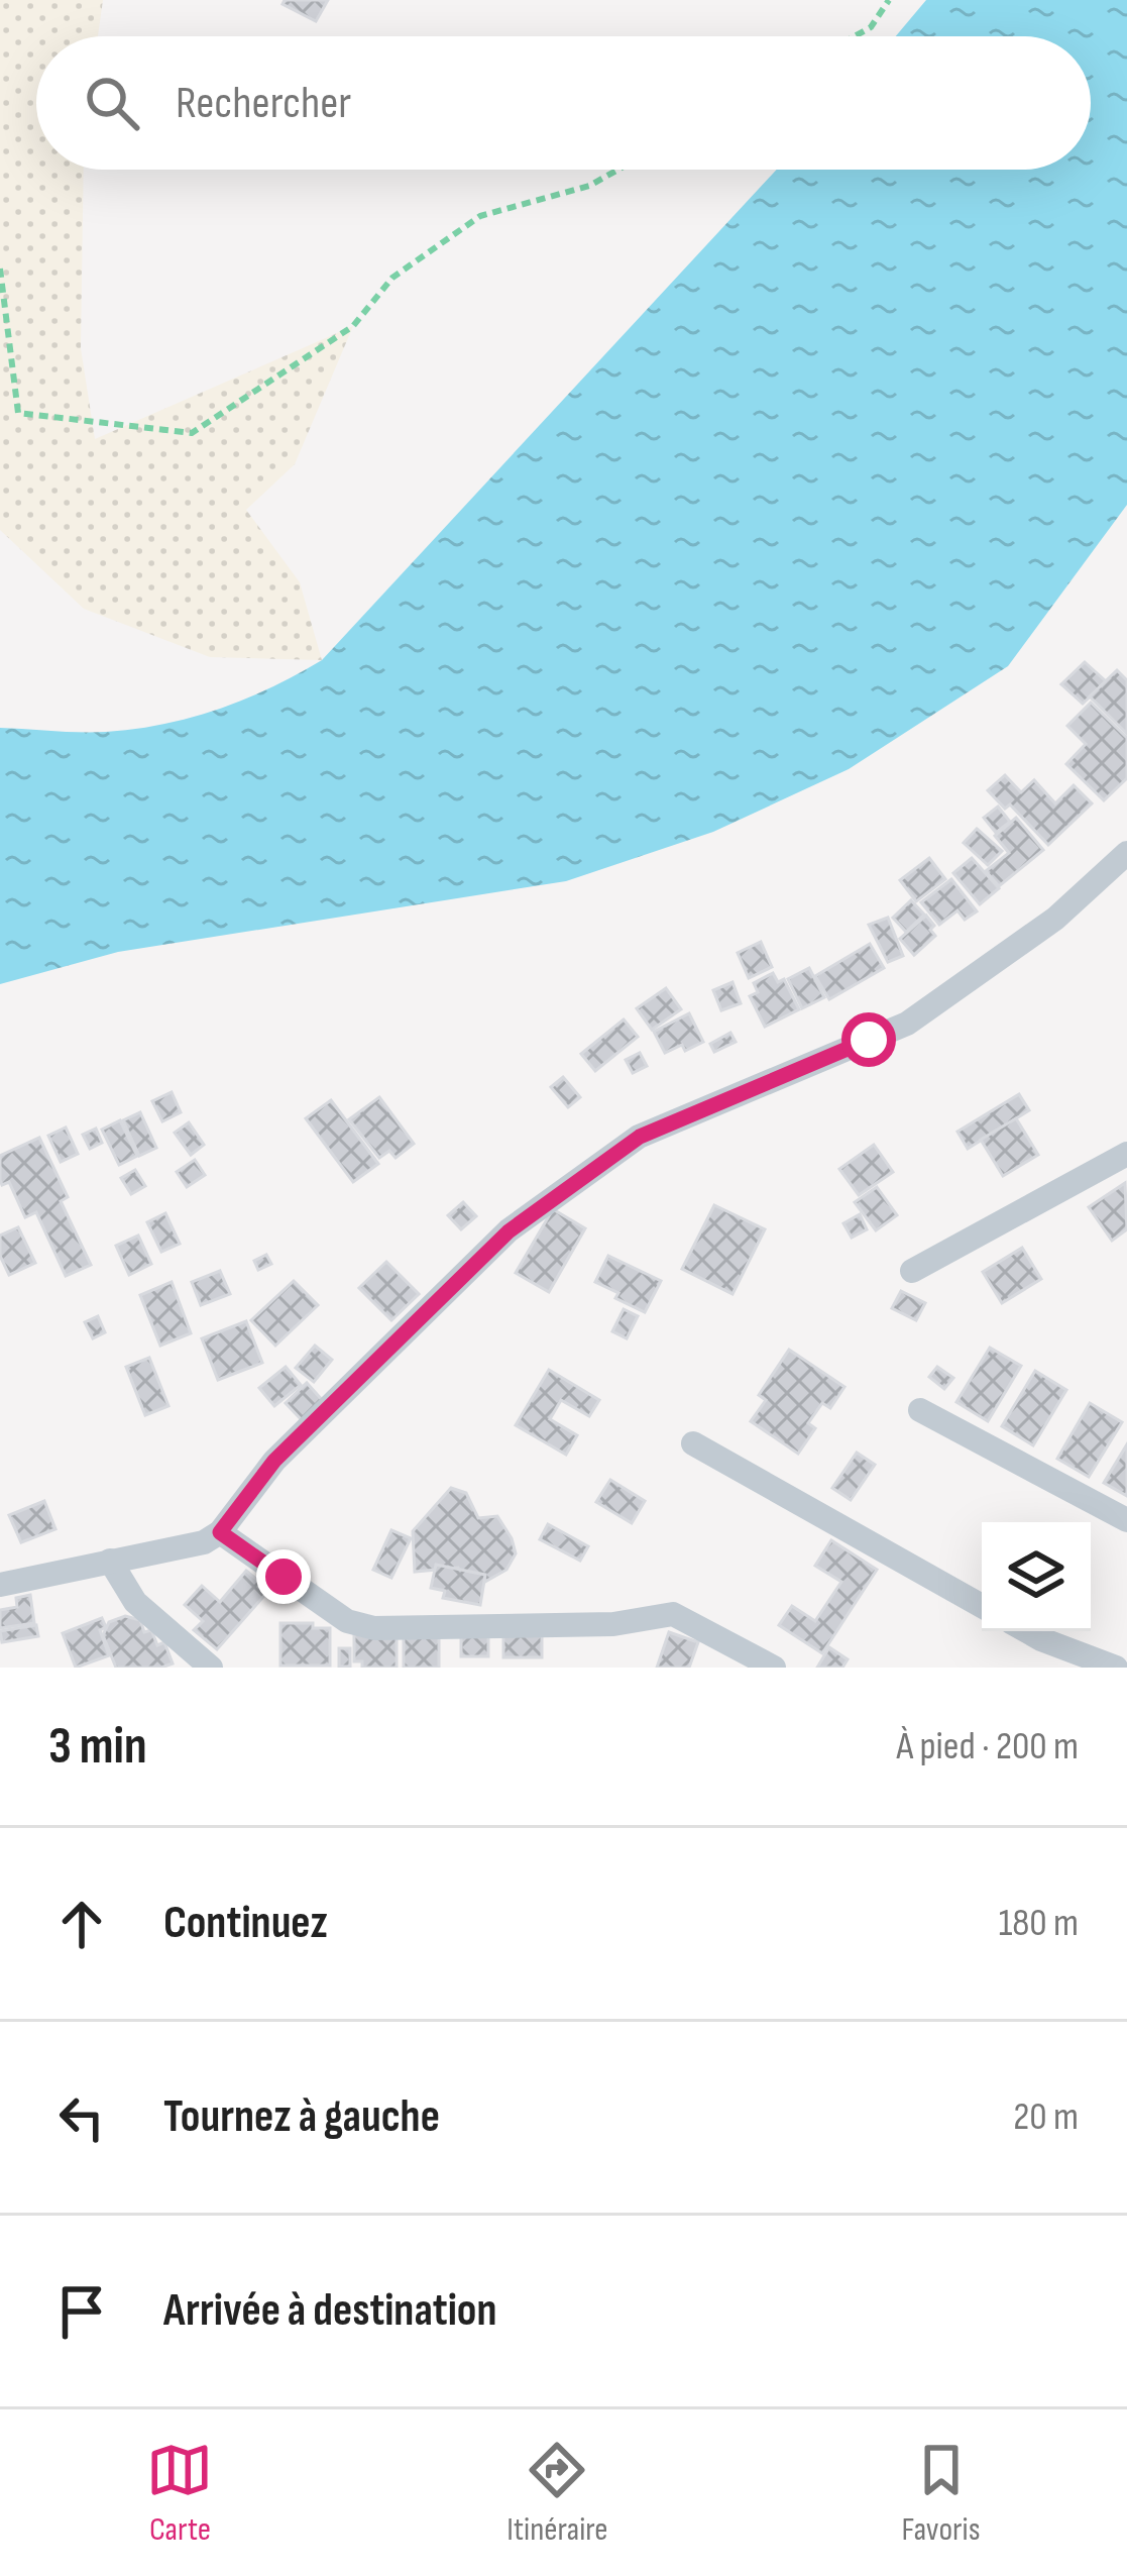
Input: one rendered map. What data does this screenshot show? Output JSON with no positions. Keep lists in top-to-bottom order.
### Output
{
  "page": {
    "search": "Rechercher",
    "heading": ["3 min", "À pied · 200 m"],
    "list": [
      ["Continuez", "180 m"],
      ["Tournez à gauche", "20 m"],
      "Arrivée à destination"
    ],
    "nav": ["Carte", "Itinéraire", "Favoris"]
  }
}
